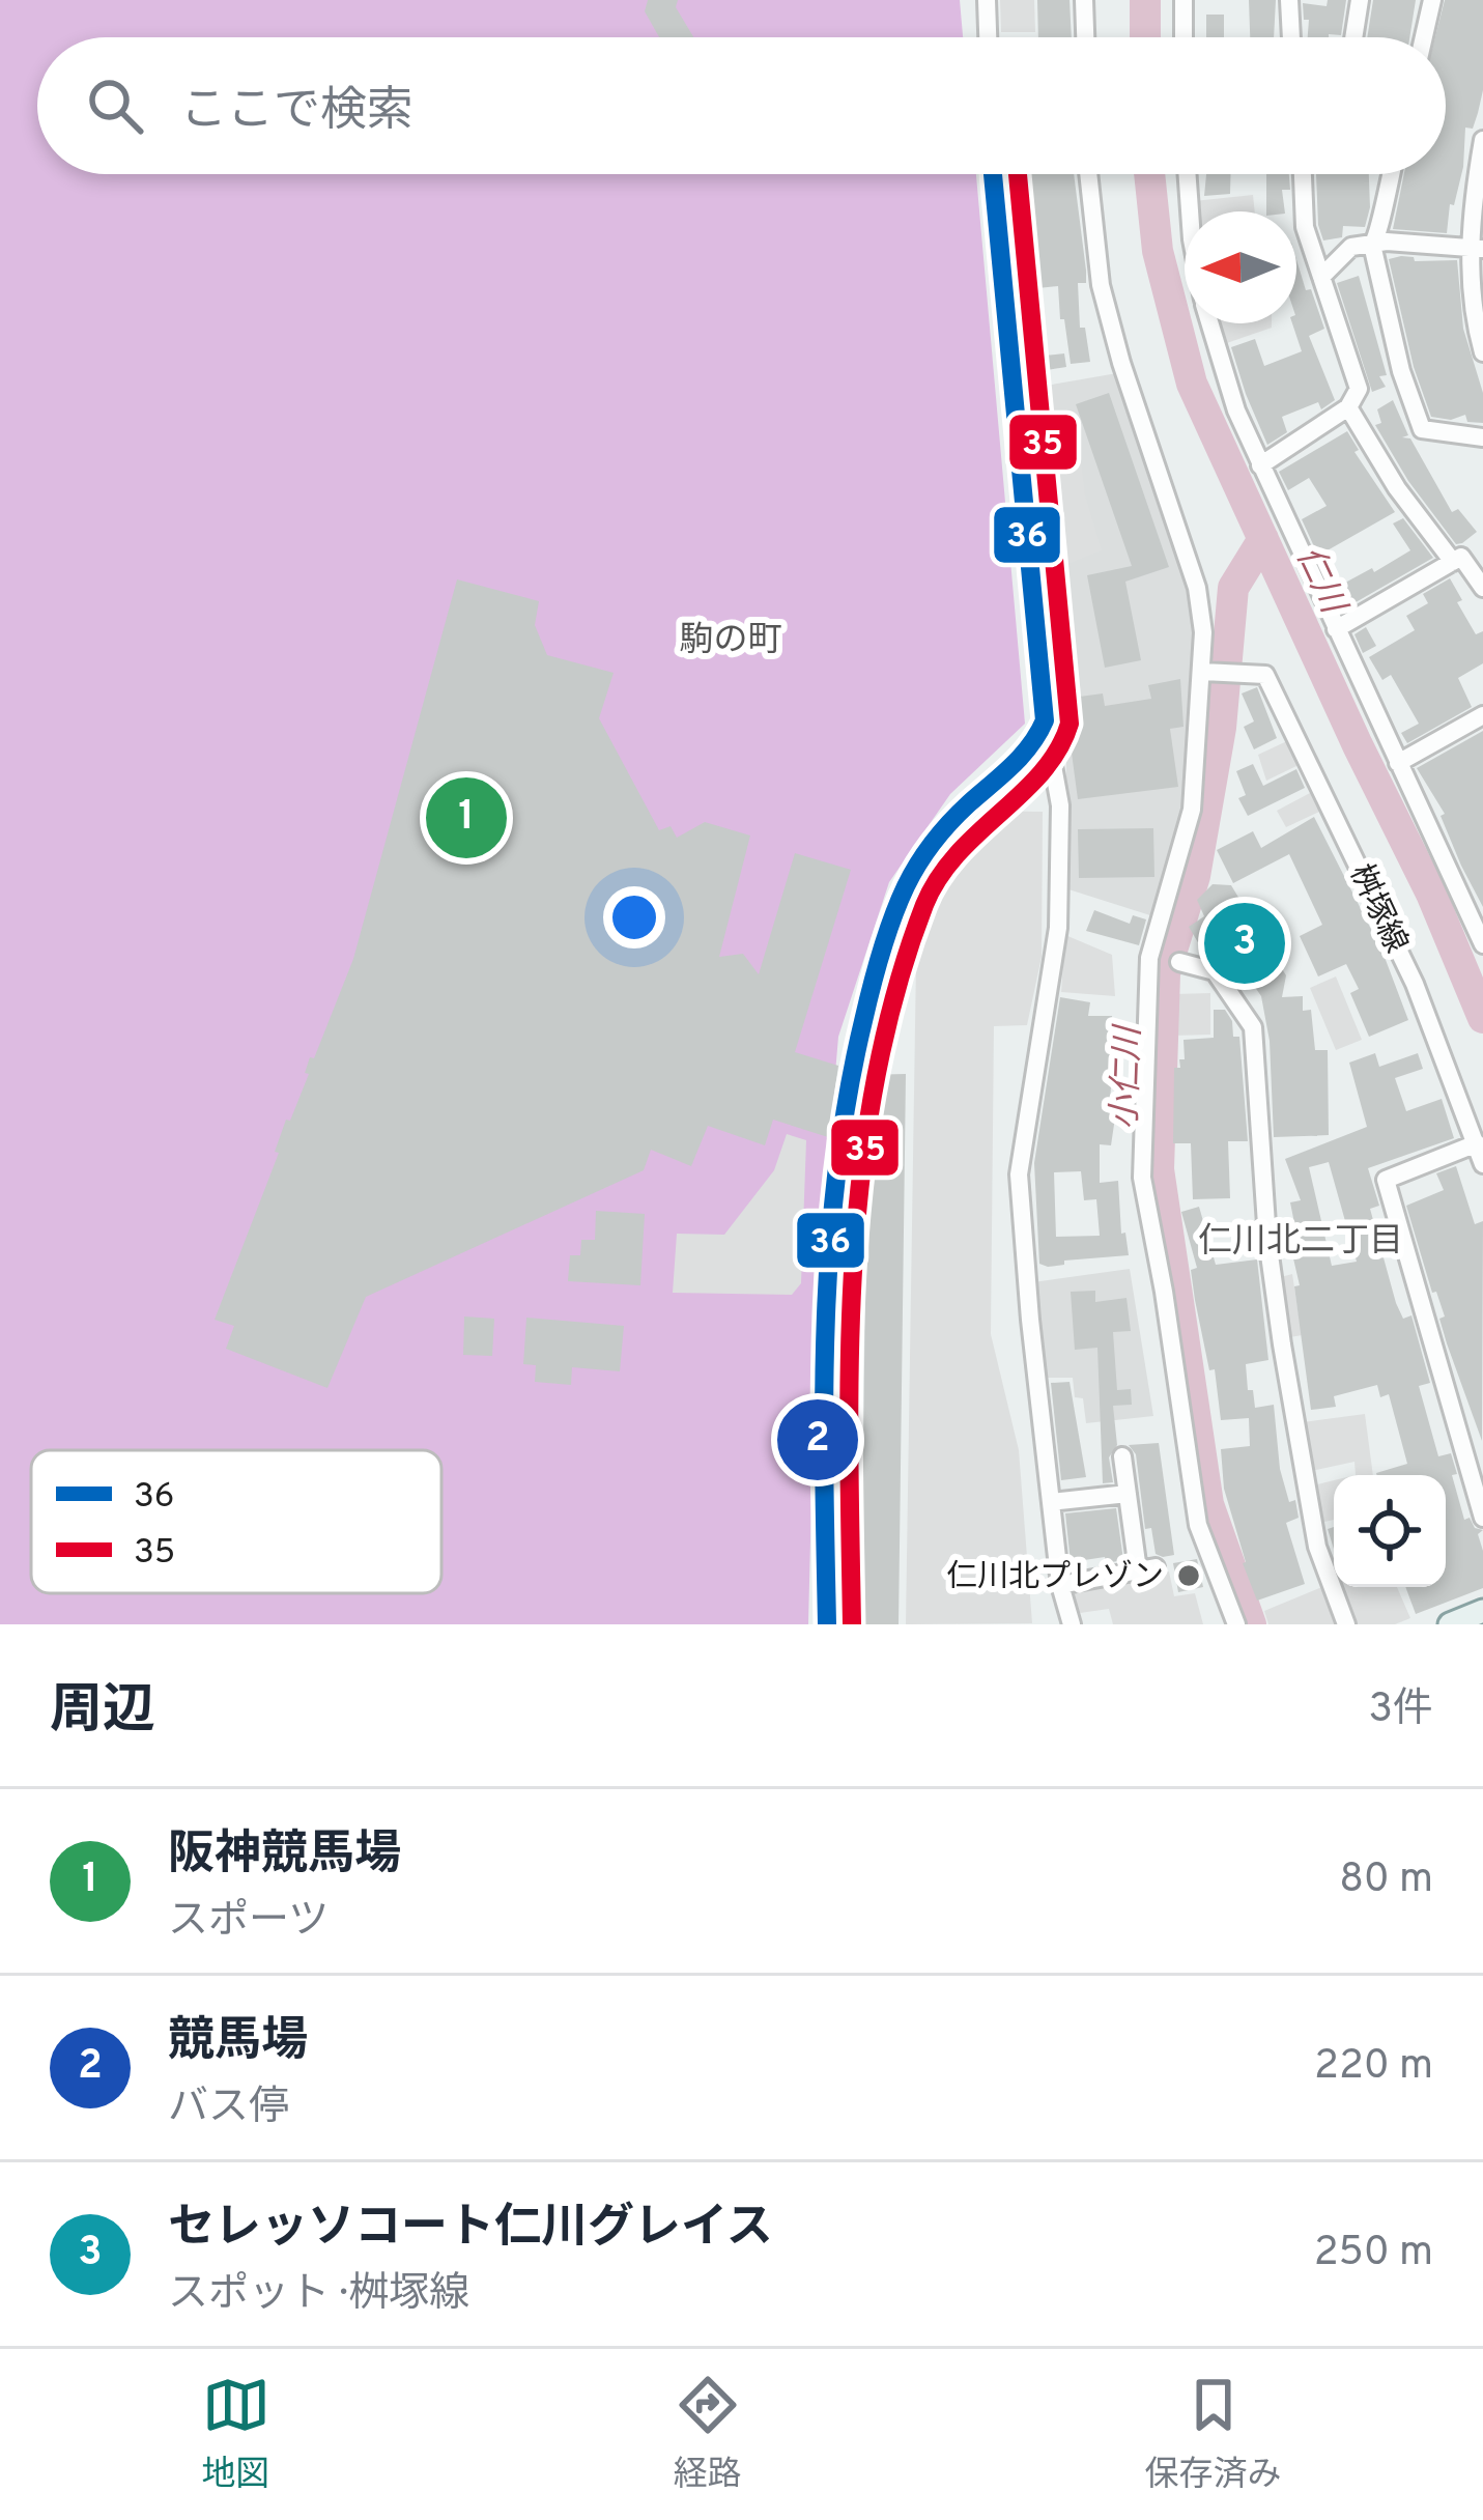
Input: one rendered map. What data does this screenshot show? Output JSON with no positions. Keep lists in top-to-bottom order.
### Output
{
  "streets": {
    "street": ["桝塚線"]
  },
  "districts": ["駒の町", "仁川北二丁目"],
  "water": ["仁川", "小仁川"],
  "places": ["仁川北プレゾン"],
  "lines": ["transit line 36", "transit line 35"],
  "legend": ["36", "35"],
  "north": "left",
  "page": {
    "search": "ここで検索",
    "pins": ["1", "3", "2"],
    "heading": ["周辺", "3件"],
    "list": [
      {
        "mark": "1",
        "name": "阪神競馬場",
        "note": "スポーツ",
        "value": "80 m"
      },
      {
        "mark": "2",
        "name": "競馬場",
        "note": "バス停",
        "value": "220 m"
      },
      {
        "mark": "3",
        "name": "セレッソコート仁川グレイス",
        "note": "スポット · 桝塚線",
        "value": "250 m"
      }
    ],
    "nav": ["地図", "経路", "保存済み"]
  }
}
